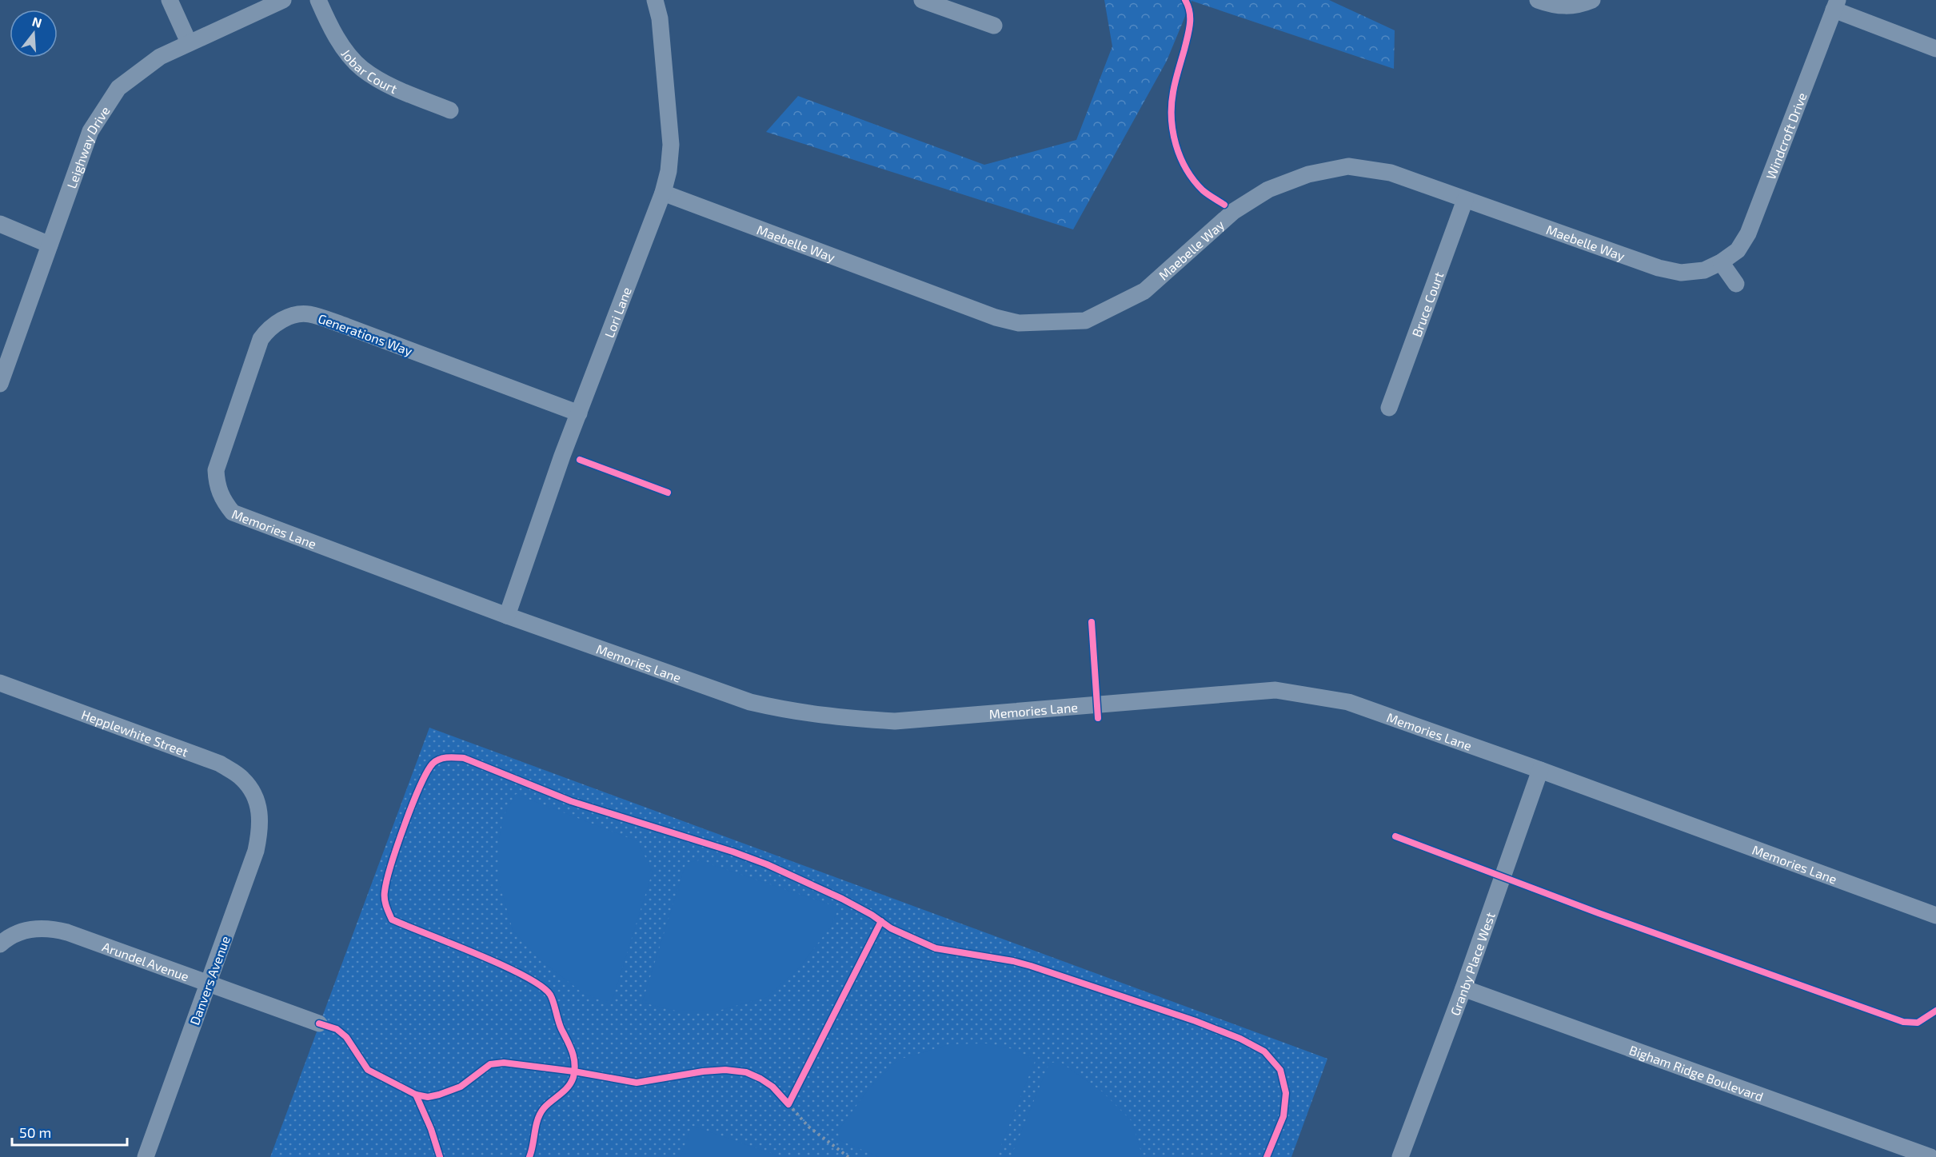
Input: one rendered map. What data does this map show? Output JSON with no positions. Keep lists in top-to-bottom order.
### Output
{
  "streets": {
    "street": [
      "Jobar Court",
      "Windcroft Drive",
      "Leighway Drive",
      "Maebelle Way",
      "Bruce Court",
      "Lori Lane",
      "Generations Way",
      "Memories Lane",
      "Hepplewhite Street",
      "Arundel Avenue",
      "Granby Place West",
      "Danvers Avenue",
      "Bigham Ridge Boulevard"
    ]
  },
  "crossings": [
    ["Windcroft Drive", "Maebelle Way"],
    ["Maebelle Way", "Bruce Court"],
    ["Maebelle Way", "Lori Lane"],
    ["Lori Lane", "Generations Way"],
    ["Lori Lane", "Memories Lane"],
    ["Generations Way", "Memories Lane"],
    ["Memories Lane", "Granby Place West"],
    ["Hepplewhite Street", "Danvers Avenue"],
    ["Arundel Avenue", "Danvers Avenue"],
    ["Granby Place West", "Bigham Ridge Boulevard"]
  ],
  "scale_bar": "50 m",
  "north": "top"
}
